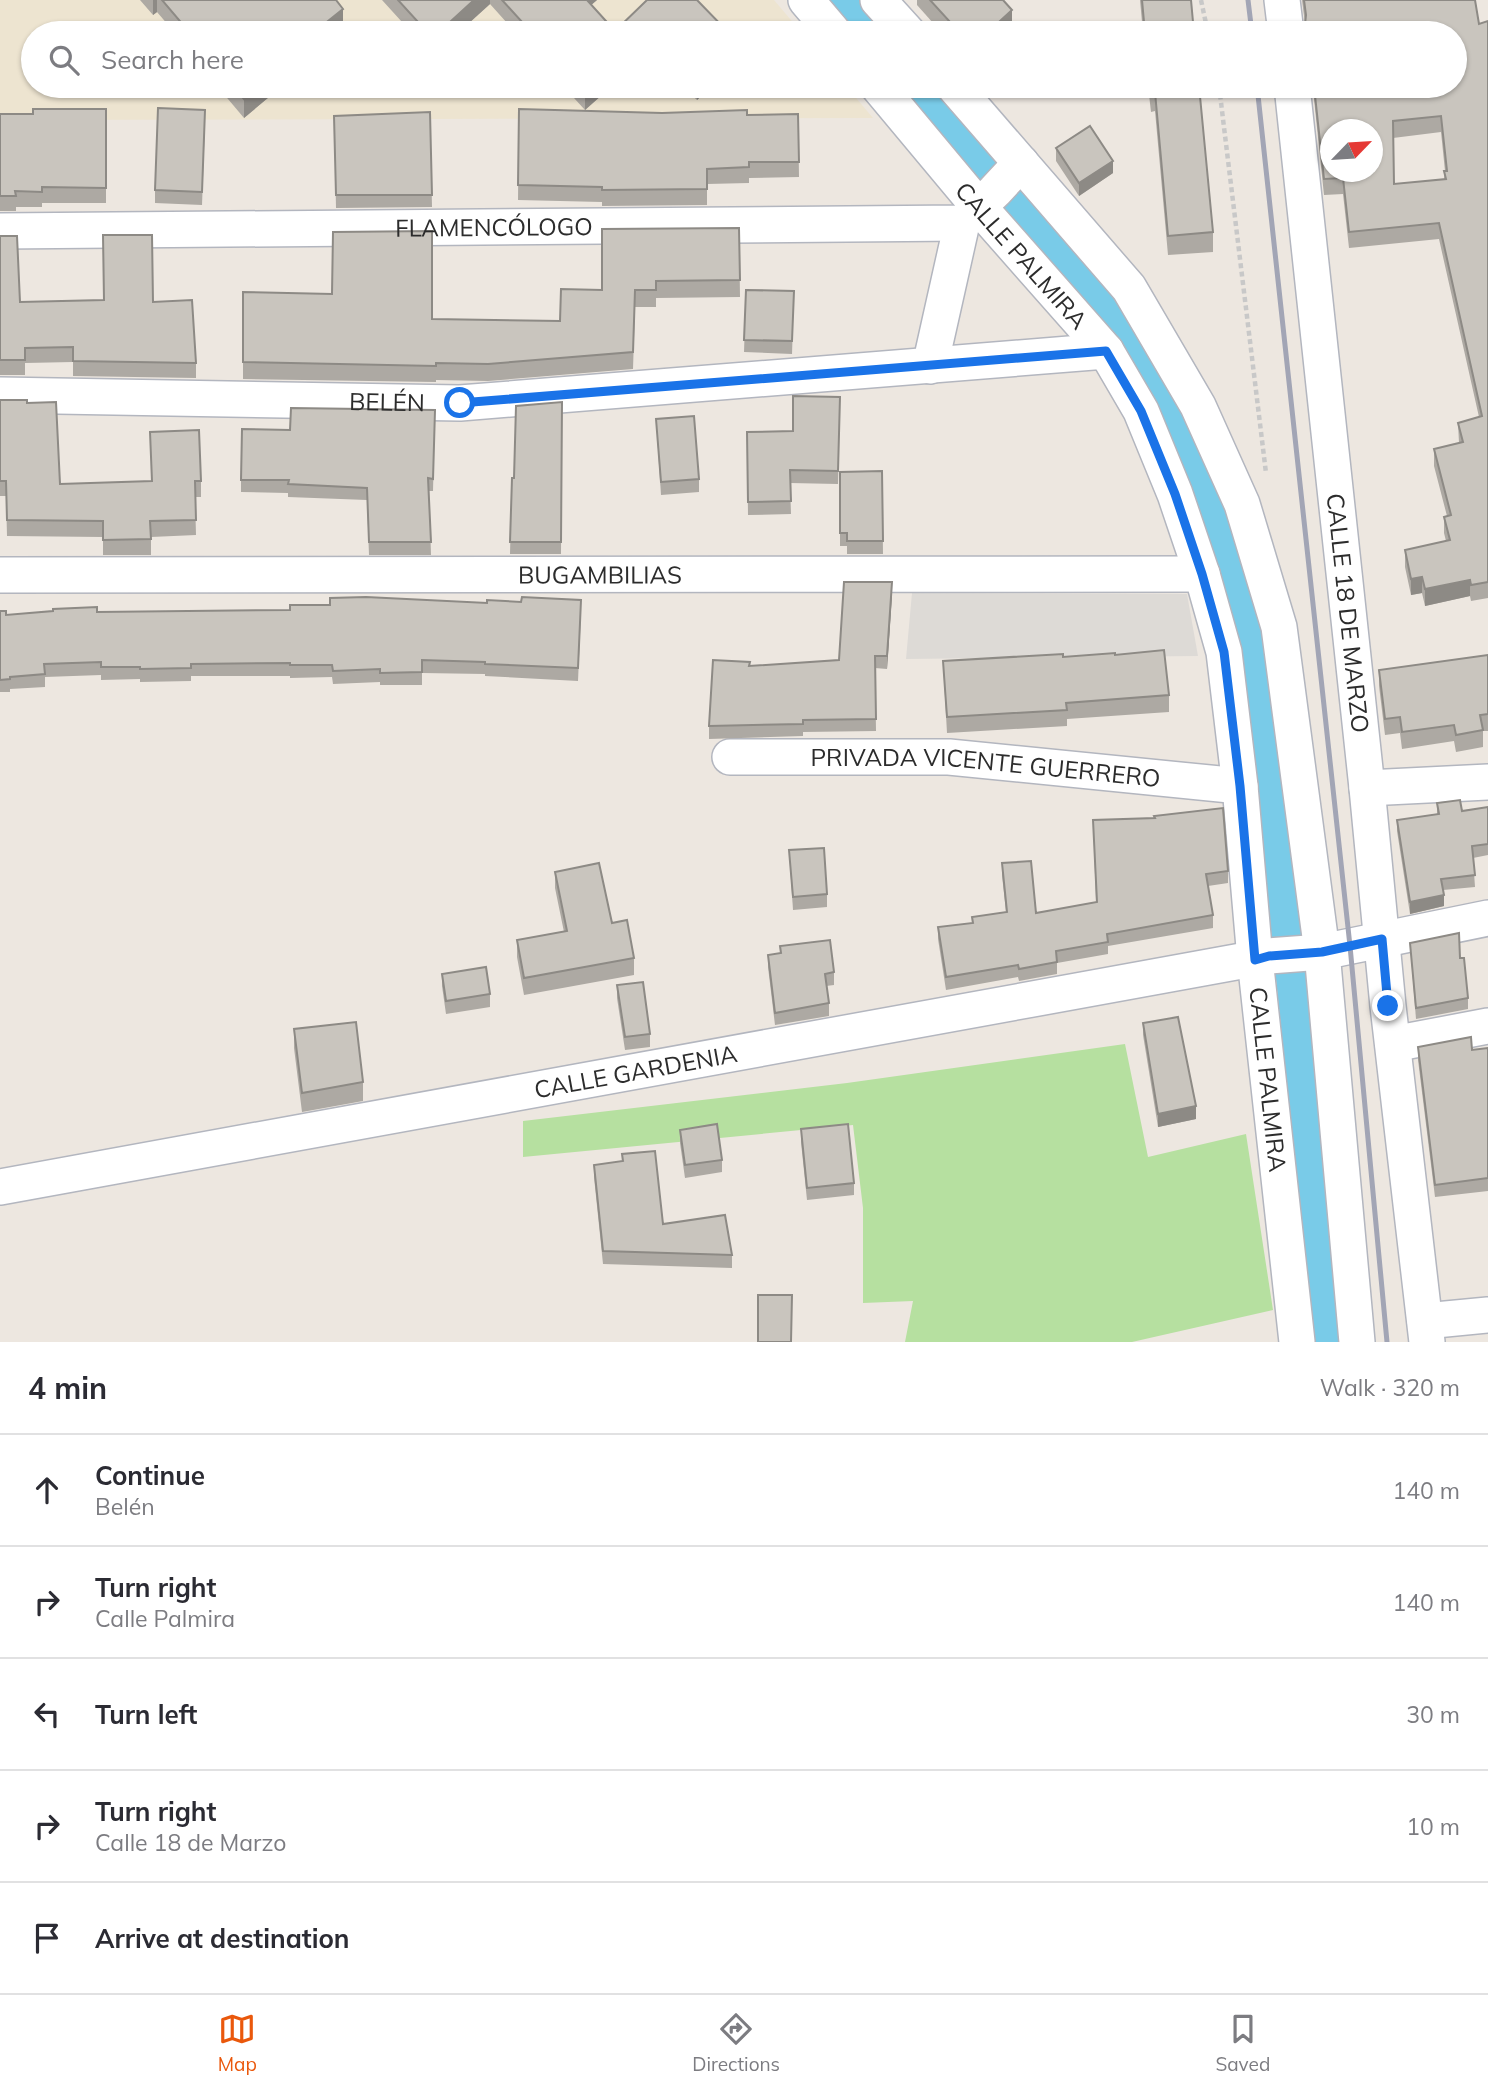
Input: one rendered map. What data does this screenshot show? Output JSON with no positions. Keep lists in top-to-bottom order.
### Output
{
  "streets": {
    "street": [
      "FLAMENCÓLOGO",
      "CALLE PALMIRA",
      "BELÉN",
      "BUGAMBILIAS",
      "CALLE 18 DE MARZO",
      "PRIVADA VICENTE GUERRERO",
      "CALLE GARDENIA"
    ]
  },
  "crossings": [
    ["FLAMENCÓLOGO", "CALLE PALMIRA"],
    ["CALLE PALMIRA", "BELÉN"],
    ["CALLE PALMIRA", "BUGAMBILIAS"],
    ["CALLE PALMIRA", "PRIVADA VICENTE GUERRERO"],
    ["CALLE PALMIRA", "CALLE GARDENIA"],
    ["CALLE 18 DE MARZO", "CALLE GARDENIA"]
  ],
  "north": "top right",
  "page": {
    "search": "Search here",
    "heading": ["4 min", "Walk · 320 m"],
    "list": [
      ["Continue", "Belén", "140 m"],
      ["Turn right", "Calle Palmira", "140 m"],
      ["Turn left", "30 m"],
      ["Turn right", "Calle 18 de Marzo", "10 m"],
      "Arrive at destination"
    ],
    "nav": ["Map", "Directions", "Saved"]
  }
}
